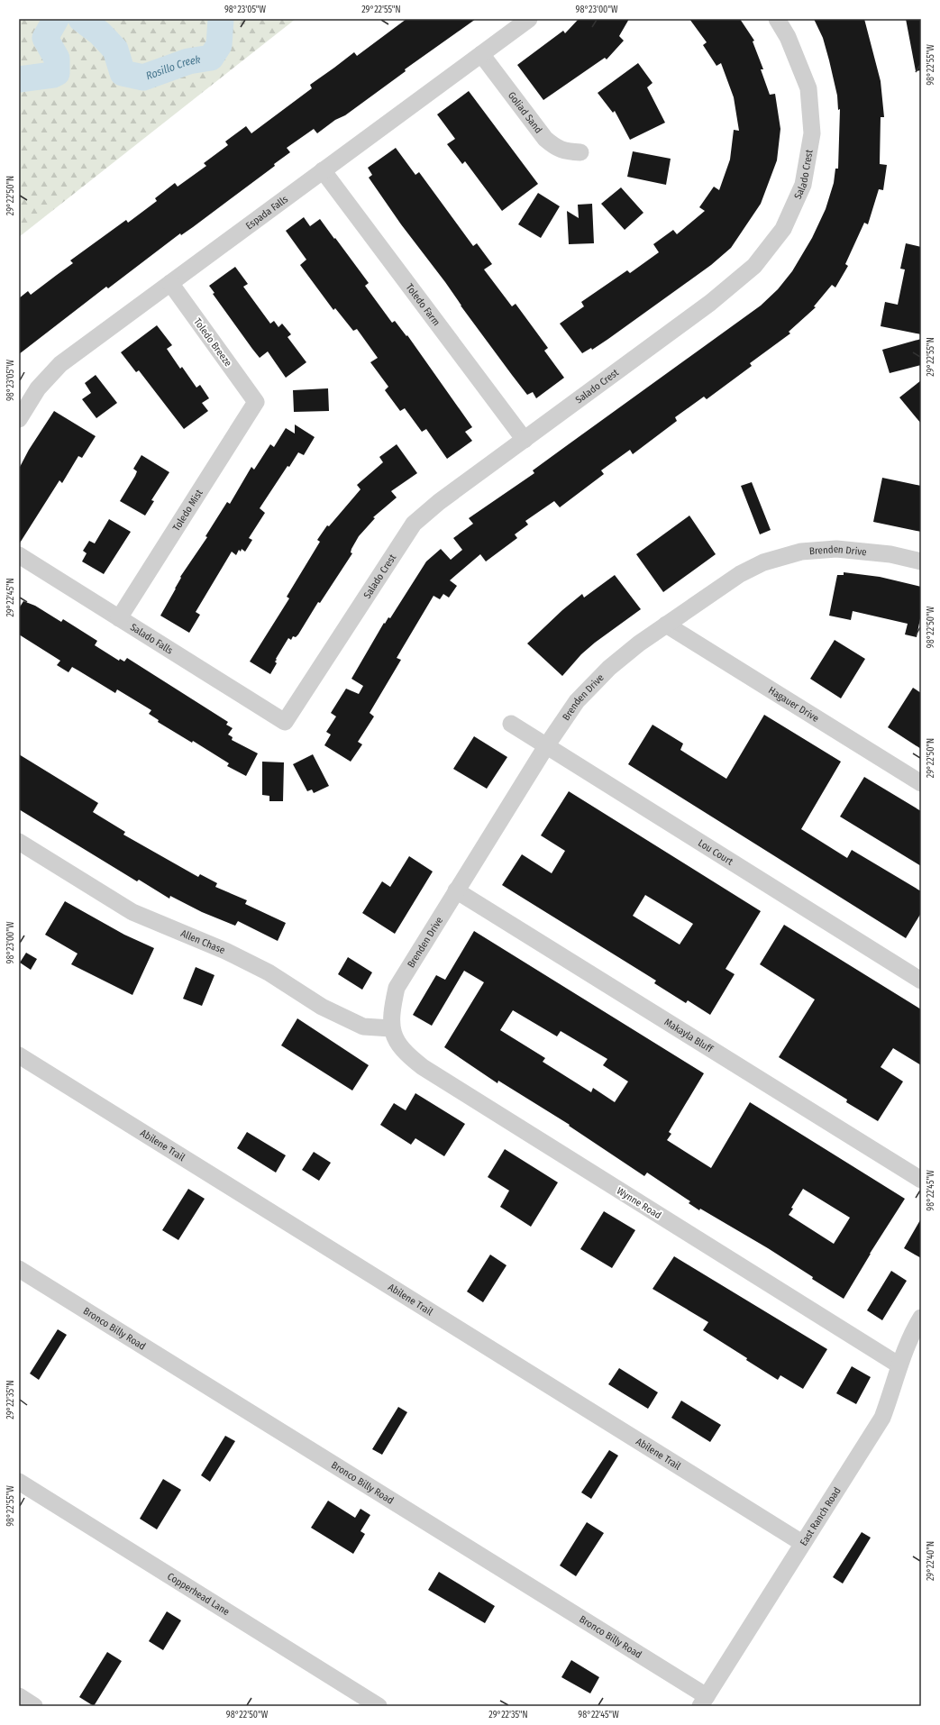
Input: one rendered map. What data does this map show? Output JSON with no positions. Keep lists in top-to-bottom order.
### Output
{
  "streets": {
    "street": [
      "Goliad Sand",
      "Salado Crest",
      "Espada Falls",
      "Toledo Farm",
      "Toledo Breeze",
      "Toledo Mist",
      "Brenden Drive",
      "Salado Falls",
      "Hagauer Drive",
      "Lou Court",
      "Allen Chase",
      "Makayla Bluff",
      "Abilene Trail",
      "Wynne Road",
      "Bronco Billy Road",
      "East Ranch Road",
      "Copperhead Lane"
    ]
  },
  "crossings": [
    ["Goliad Sand", "Espada Falls"],
    ["Salado Crest", "Toledo Farm"],
    ["Salado Crest", "Salado Falls"],
    ["Espada Falls", "Toledo Farm"],
    ["Espada Falls", "Toledo Breeze"],
    ["Toledo Breeze", "Toledo Mist"],
    ["Toledo Mist", "Salado Falls"],
    ["Brenden Drive", "Hagauer Drive"],
    ["Brenden Drive", "Lou Court"],
    ["Brenden Drive", "Allen Chase"],
    ["Brenden Drive", "Makayla Bluff"],
    ["Brenden Drive", "Wynne Road"],
    ["Allen Chase", "Wynne Road"],
    ["Abilene Trail", "East Ranch Road"],
    ["Wynne Road", "East Ranch Road"],
    ["Bronco Billy Road", "East Ranch Road"]
  ],
  "water": ["Rosillo Creek"],
  "coordinates": [
    "98°23'05\"W",
    "29°22'55\"N",
    "98°23'00\"W",
    "98°22'55\"W",
    "29°22'50\"N",
    "29°22'45\"N",
    "98°22'50\"W",
    "98°22'45\"W",
    "29°22'35\"N",
    "29°22'40\"N"
  ]
}
